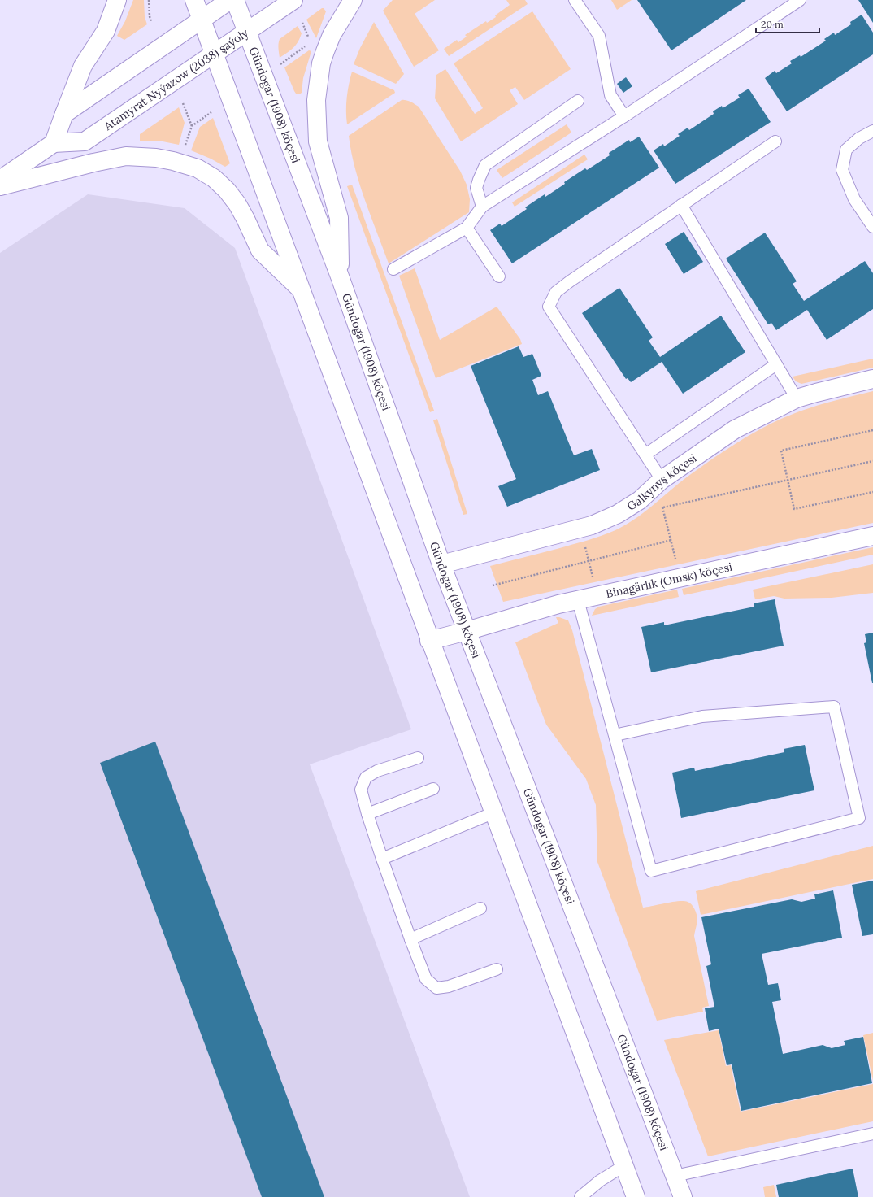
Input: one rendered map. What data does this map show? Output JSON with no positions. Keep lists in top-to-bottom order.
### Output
{
  "streets": {
    "main road": [
      "Atamyrat Nyýazow (2038) şaýoly",
      "Gündogar (1908) köçesi",
      "Galkynyş köçesi",
      "Binagärlik (Omsk) köçesi"
    ]
  },
  "crossings": [
    ["Atamyrat Nyýazow (2038) şaýoly", "Gündogar (1908) köçesi"],
    ["Gündogar (1908) köçesi", "Galkynyş köçesi"],
    ["Gündogar (1908) köçesi", "Binagärlik (Omsk) köçesi"]
  ],
  "scale_bar": "20 m"
}
